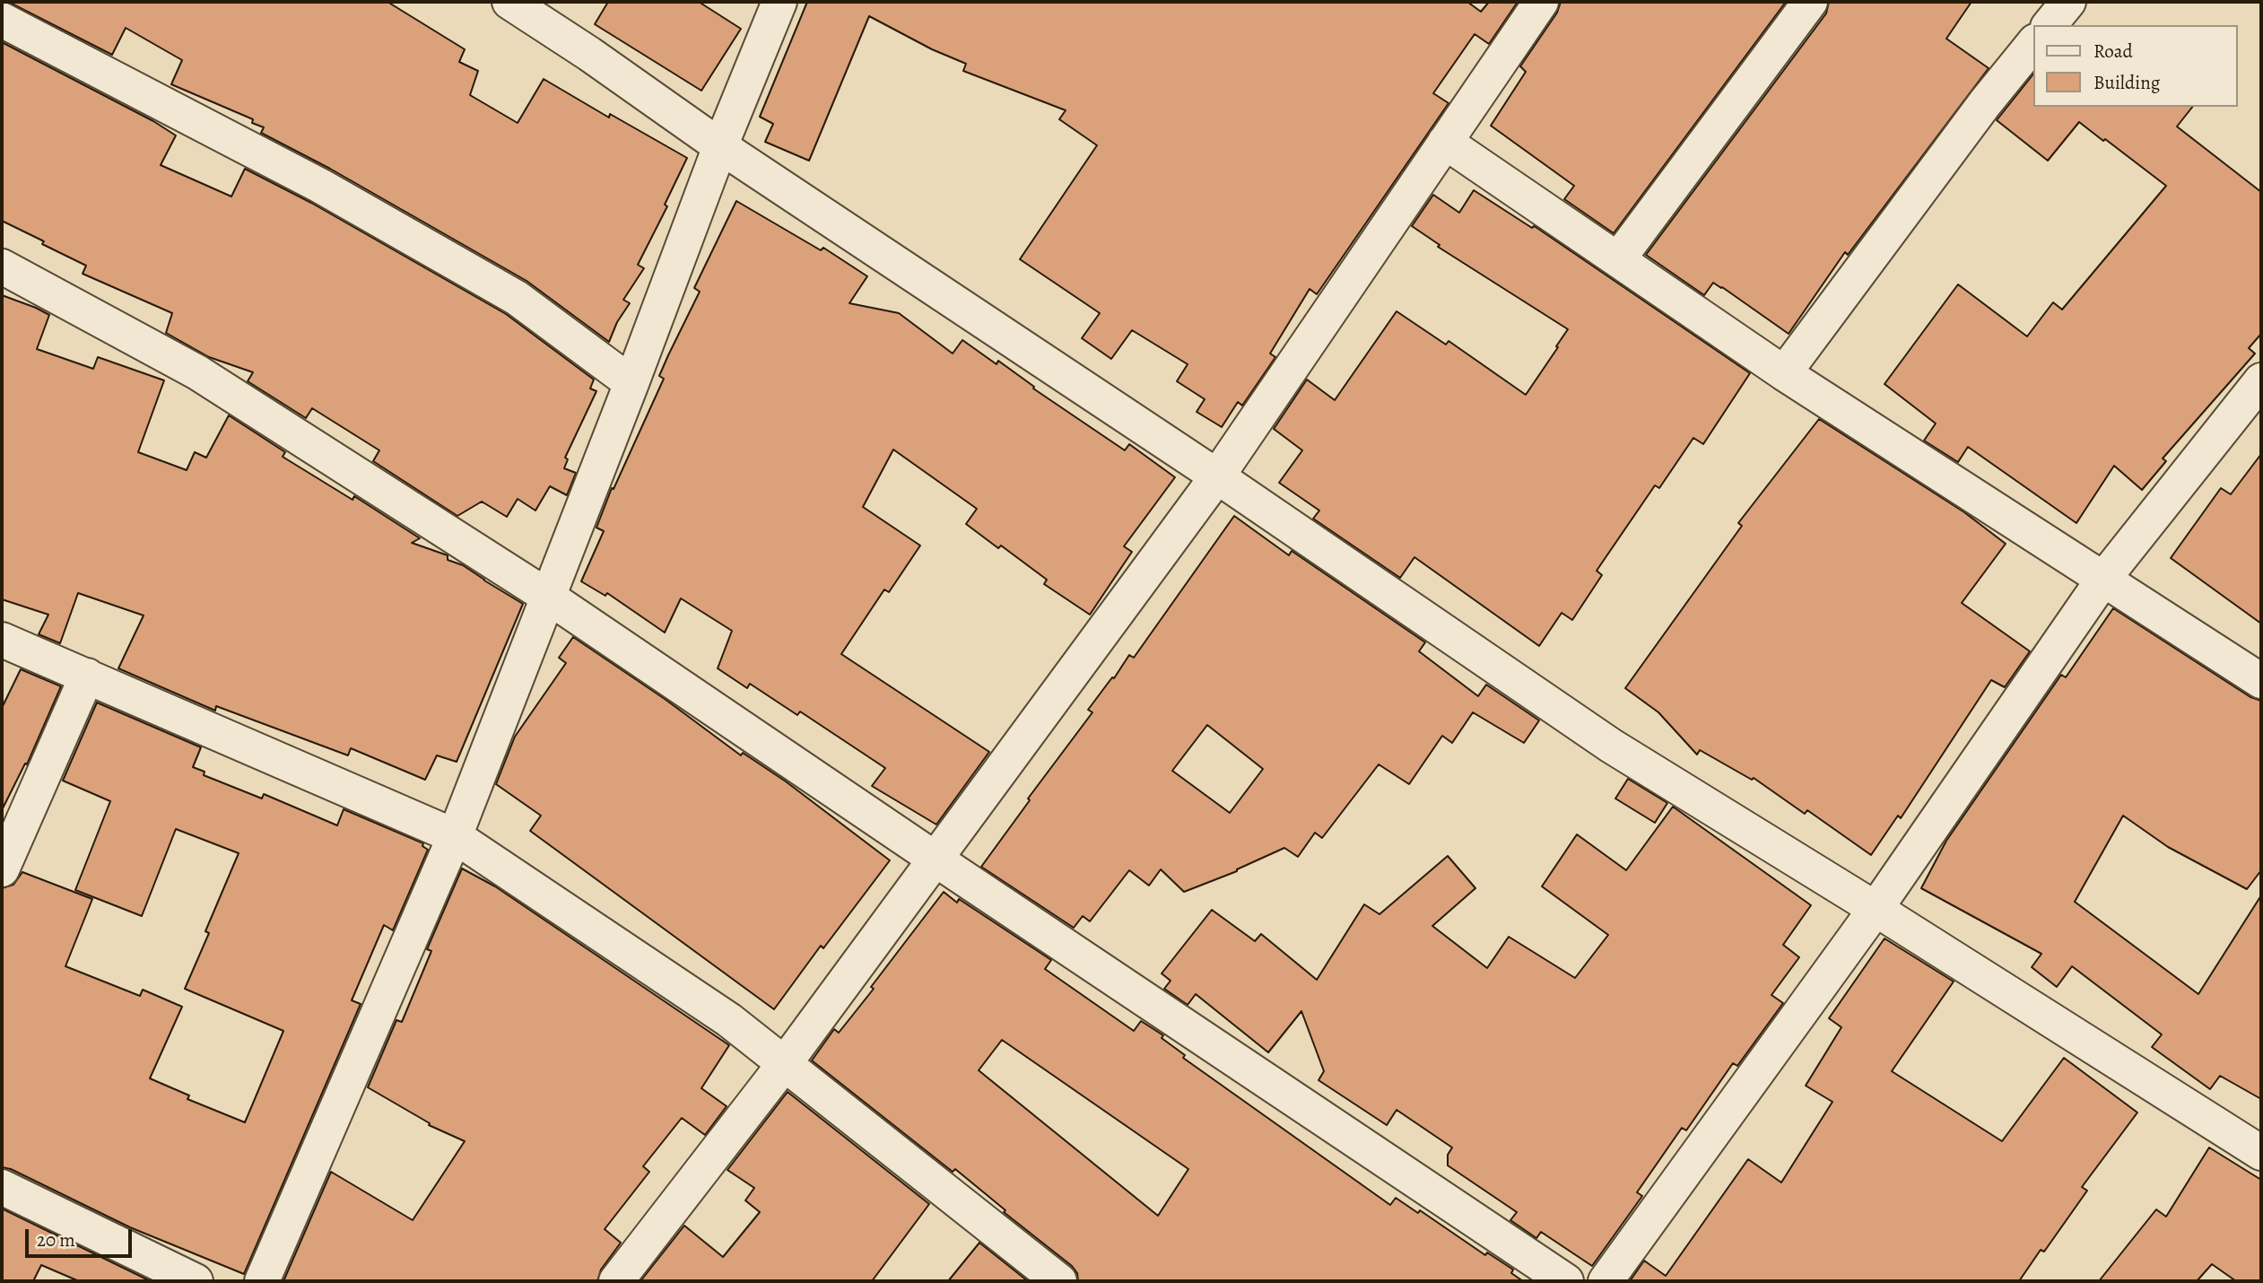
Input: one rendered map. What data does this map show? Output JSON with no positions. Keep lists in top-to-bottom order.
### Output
{
  "legend": ["Road", "Building"],
  "scale_bar": "20 m"
}
